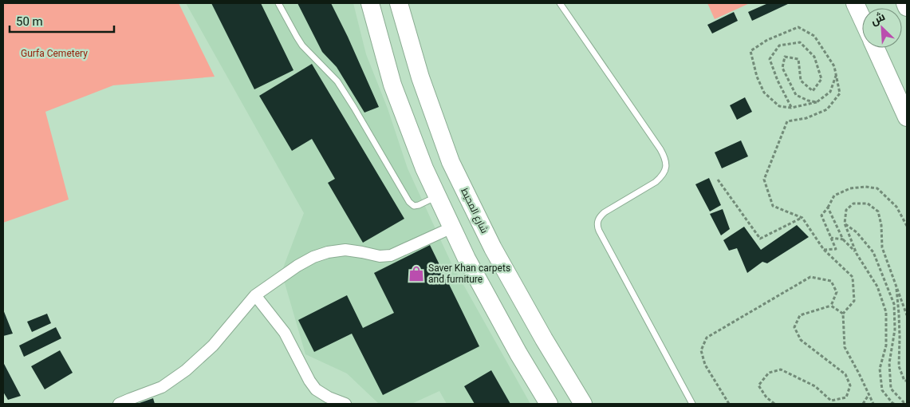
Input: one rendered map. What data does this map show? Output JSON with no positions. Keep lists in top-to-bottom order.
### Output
{
  "streets": {
    "highway": ["شارع المحيط"]
  },
  "parks": ["Gurfa Cemetery"],
  "places": {
    "shop": ["Saver Khan carpets and furniture"]
  },
  "scale_bar": "50 m",
  "north": "top left"
}
